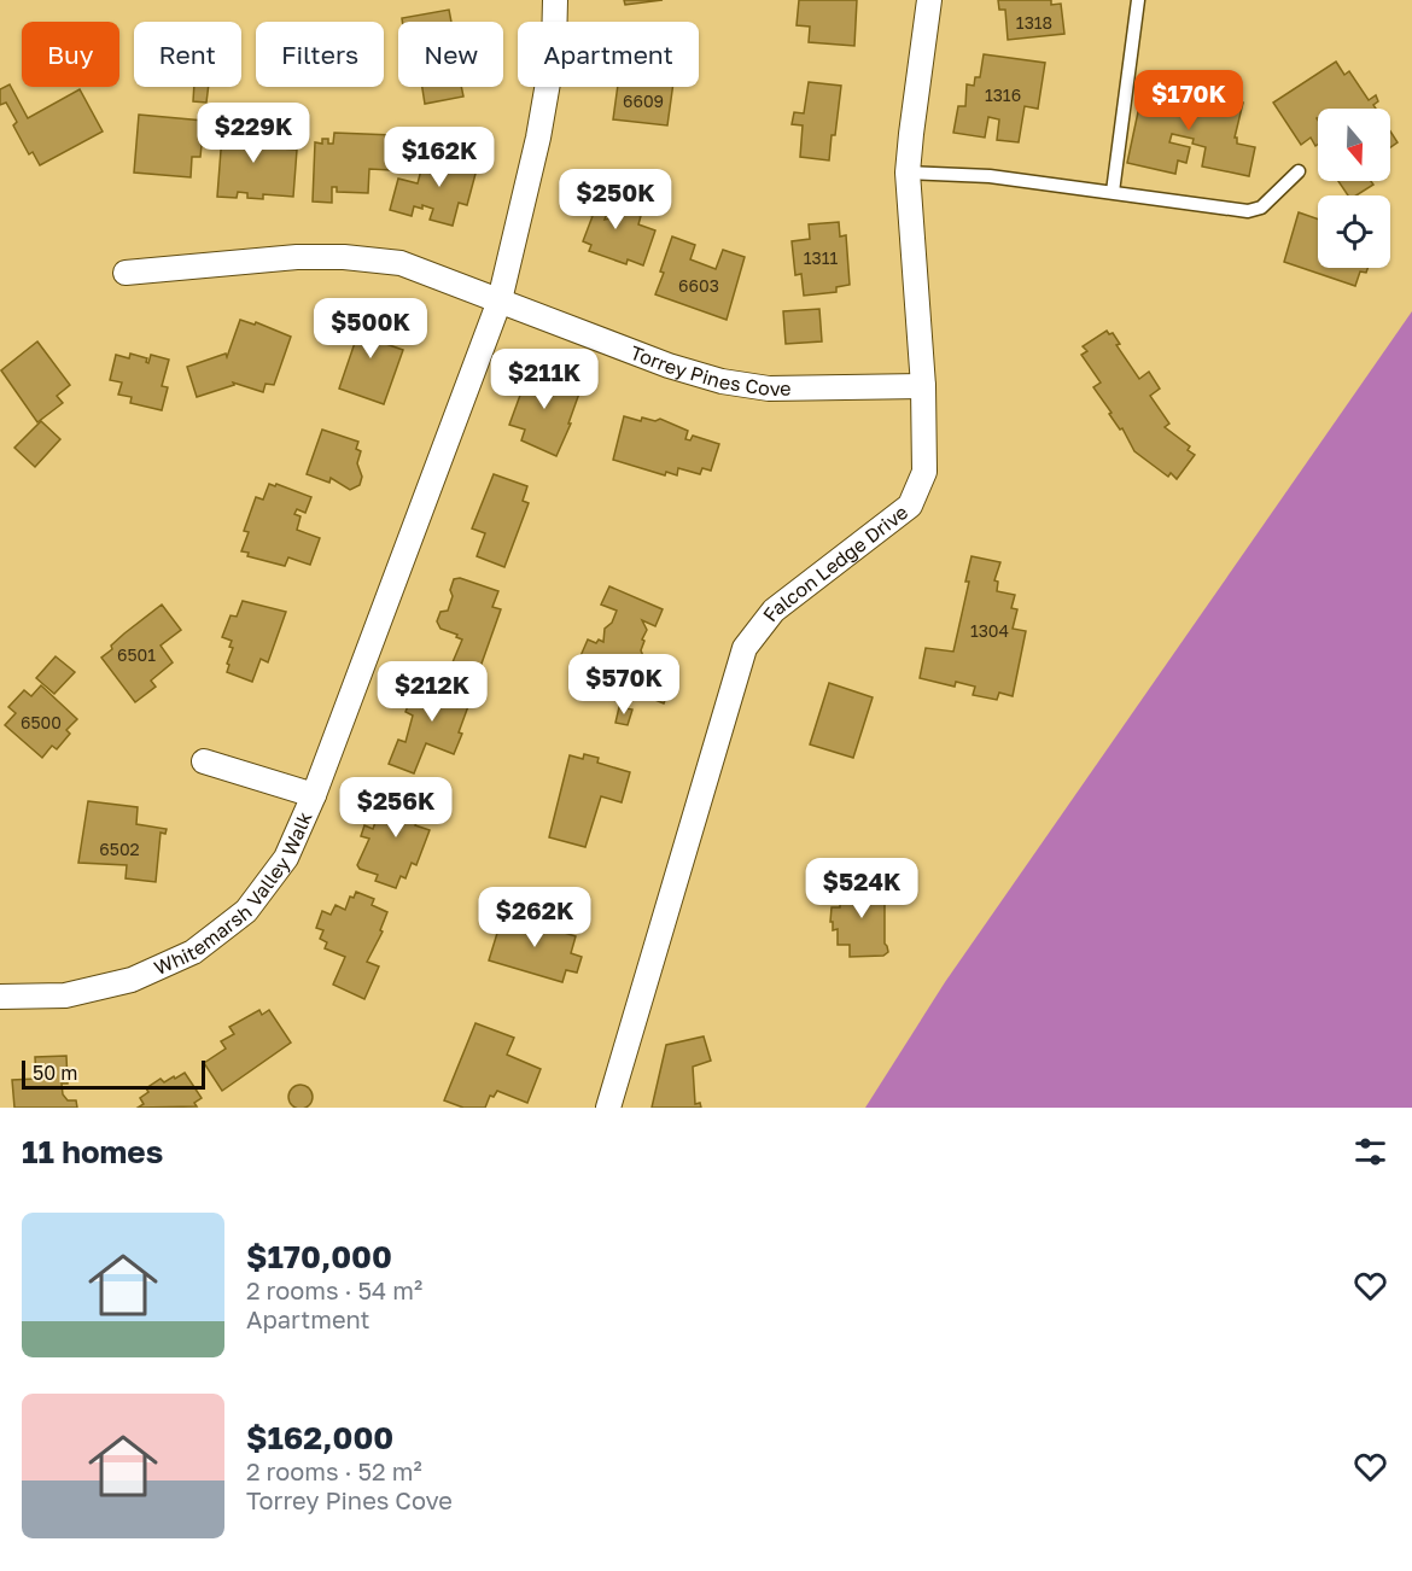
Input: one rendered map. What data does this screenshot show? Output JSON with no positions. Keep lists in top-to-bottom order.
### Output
{
  "streets": {
    "street": ["Torrey Pines Cove", "Falcon Ledge Drive", "Whitemarsh Valley Walk"]
  },
  "crossings": [
    ["Torrey Pines Cove", "Falcon Ledge Drive"],
    ["Torrey Pines Cove", "Whitemarsh Valley Walk"]
  ],
  "house_numbers": [
    "1318",
    "1316",
    "6609",
    "1311",
    "6603",
    "1304",
    "6501",
    "6500",
    "6502"
  ],
  "scale_bar": "50 m",
  "north": "bottom",
  "page": {
    "chip": [
      "Buy",
      "Rent",
      "Filters",
      "New",
      "Apartment"
    ],
    "price": [
      "$170K",
      "$229K",
      "$162K",
      "$250K",
      "$500K",
      "$211K",
      "$570K",
      "$212K",
      "$256K",
      "$524K",
      "$262K"
    ],
    "scale": "50 m",
    "heading": "11 homes",
    "list": [
      {
        "name": "$170,000",
        "note": "2 rooms · 54 m² · Apartment"
      },
      {
        "name": "$162,000",
        "note": "2 rooms · 52 m² · Torrey Pines Cove"
      }
    ]
  }
}
